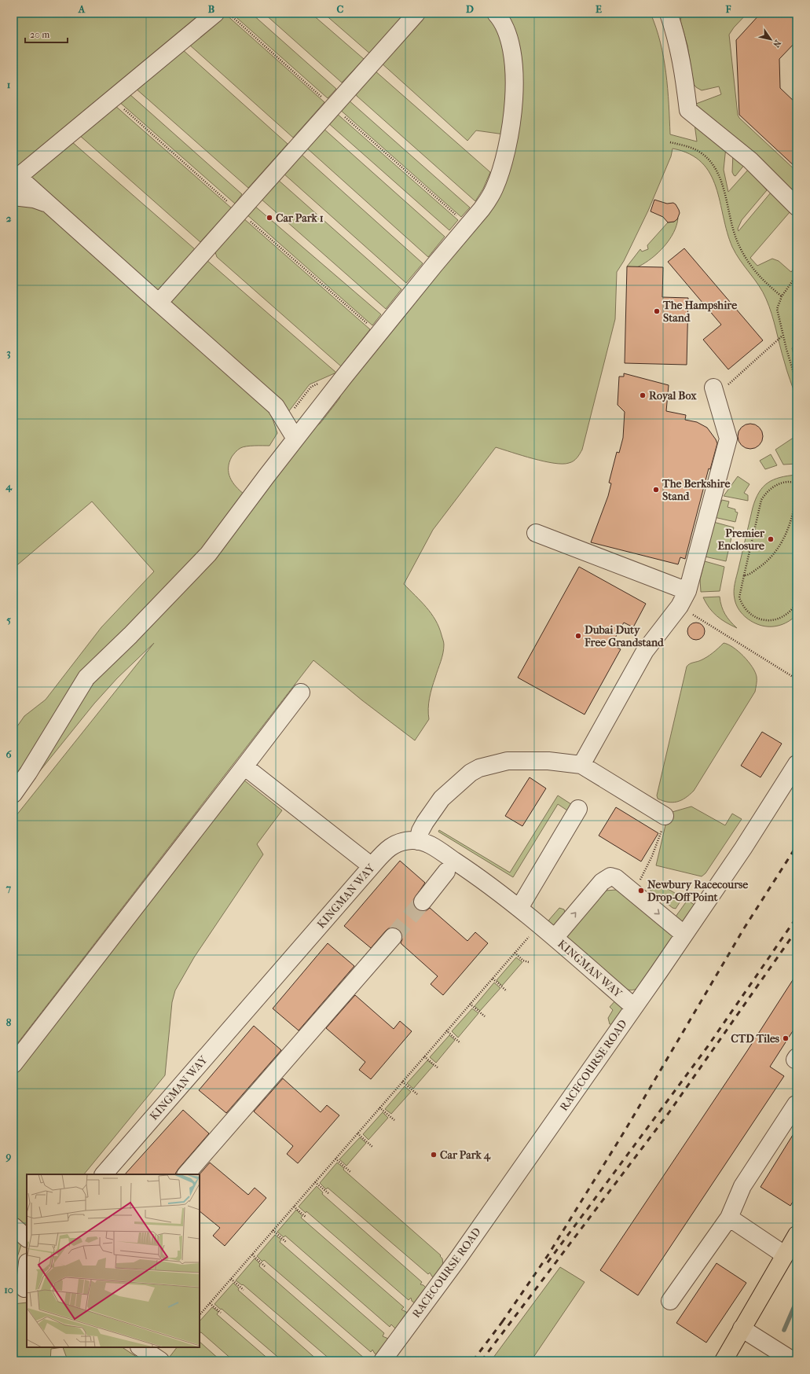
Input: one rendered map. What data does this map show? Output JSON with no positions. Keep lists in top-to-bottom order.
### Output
{
  "streets": {
    "street": ["KINGMAN WAY", "RACECOURSE ROAD"]
  },
  "crossings": [
    ["KINGMAN WAY", "RACECOURSE ROAD"]
  ],
  "places": [
    "Car Park 1",
    "The Hampshire Stand",
    "Royal Box",
    "The Berkshire Stand",
    "Premier Enclosure",
    "Dubai Duty Free Grandstand",
    "Newbury Racecourse Drop-Off Point",
    "CTD Tiles",
    "Car Park 4"
  ],
  "scale_bar": "20 m",
  "north": "bottom right",
  "grid": {
    "columns": [
      "A",
      "B",
      "C",
      "D",
      "E",
      "F"
    ],
    "rows": [
      "1",
      "2",
      "3",
      "4",
      "5",
      "6",
      "7",
      "8",
      "9",
      "10"
    ]
  }
}
